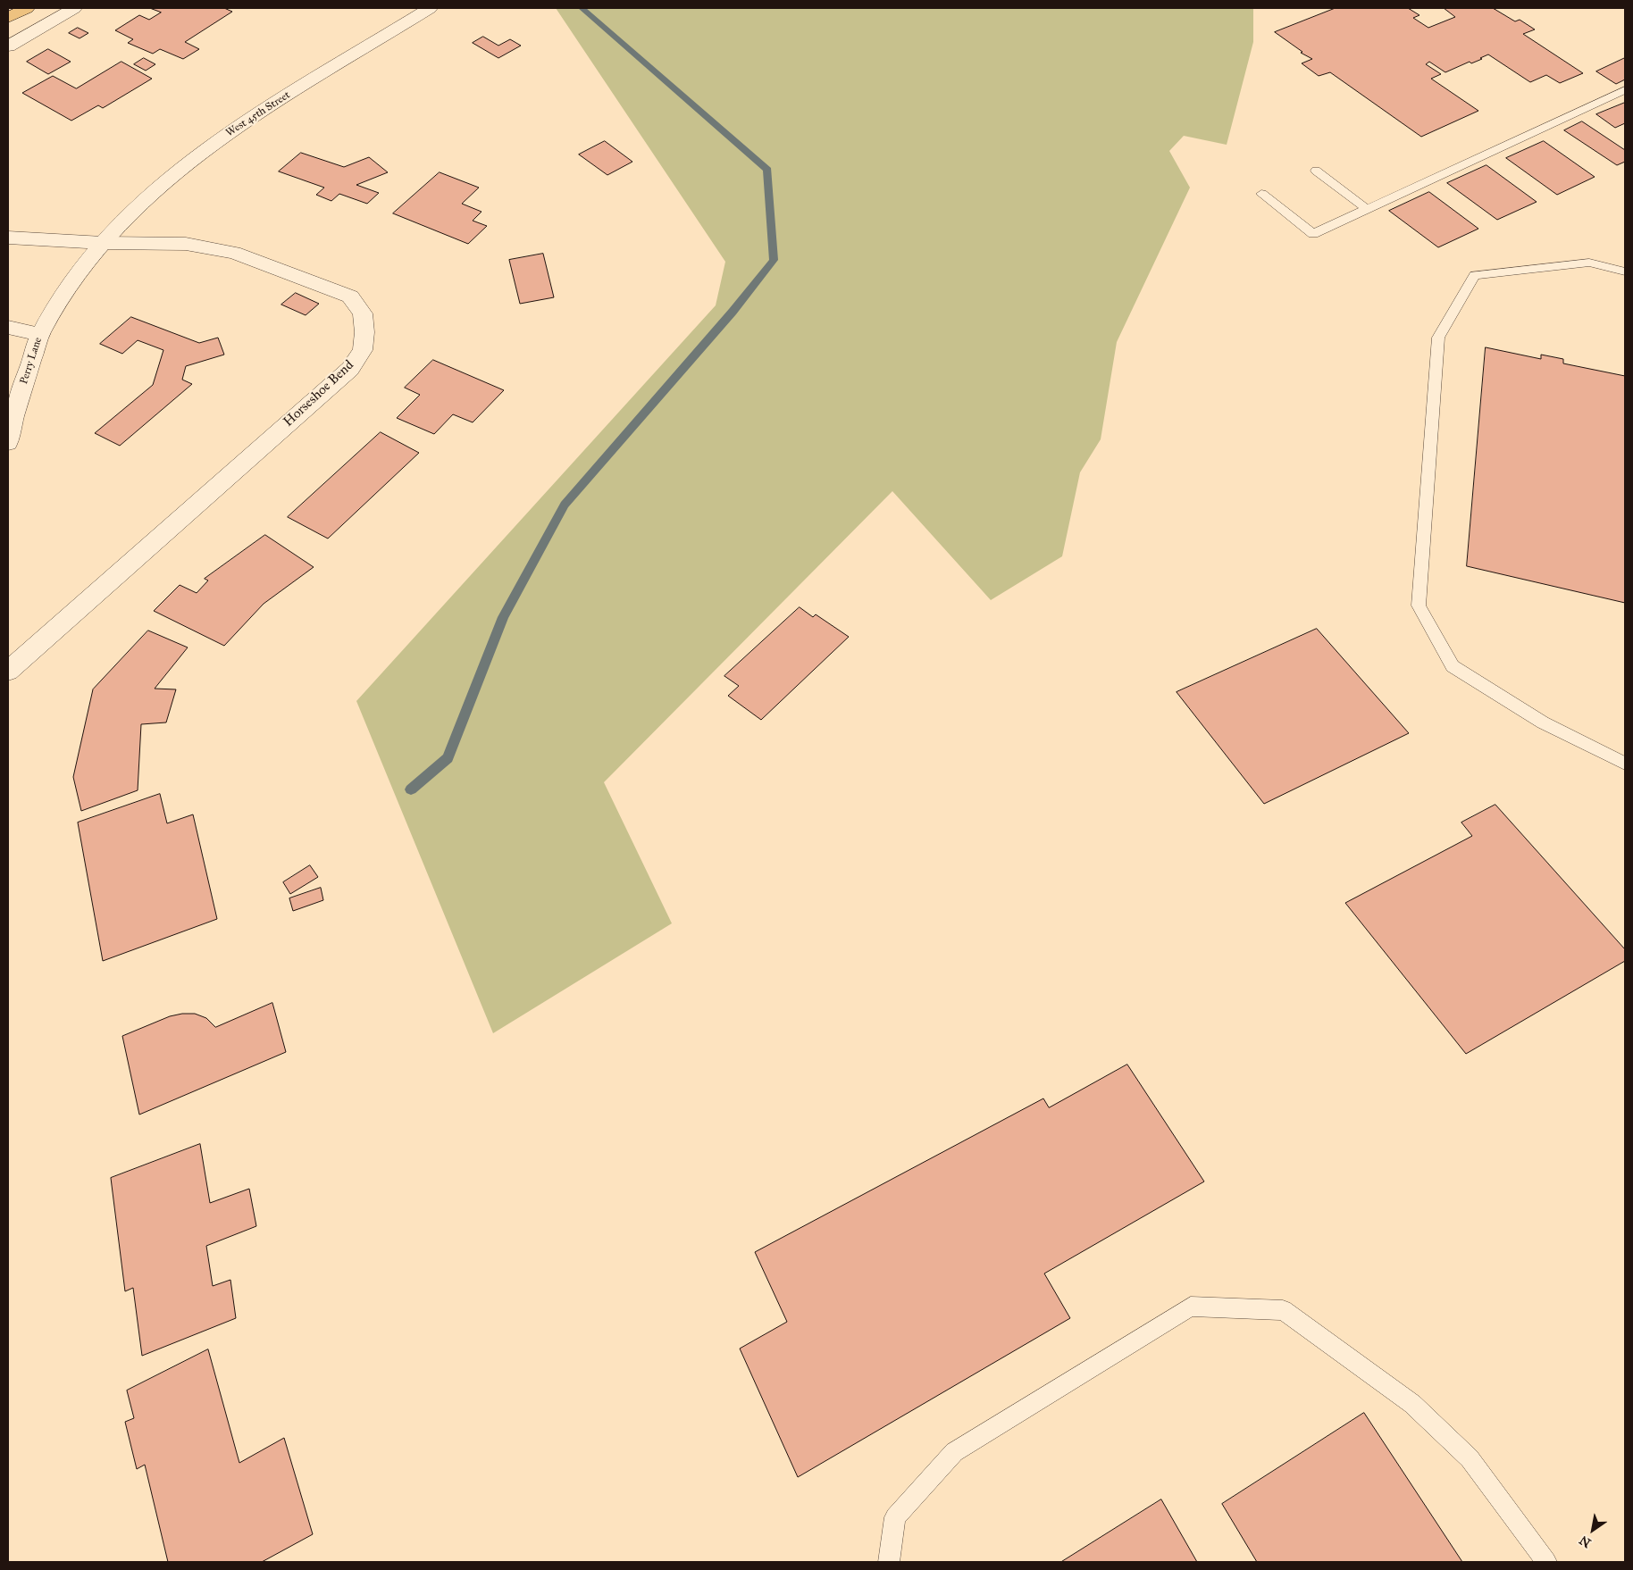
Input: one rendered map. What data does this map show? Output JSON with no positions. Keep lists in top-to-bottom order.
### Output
{
  "streets": {
    "street": ["West 45th Street", "Perry Lane", "Horseshoe Bend"]
  },
  "crossings": [
    ["West 45th Street", "Perry Lane"],
    ["West 45th Street", "Horseshoe Bend"],
    ["Perry Lane", "Horseshoe Bend"]
  ],
  "north": "bottom left"
}
